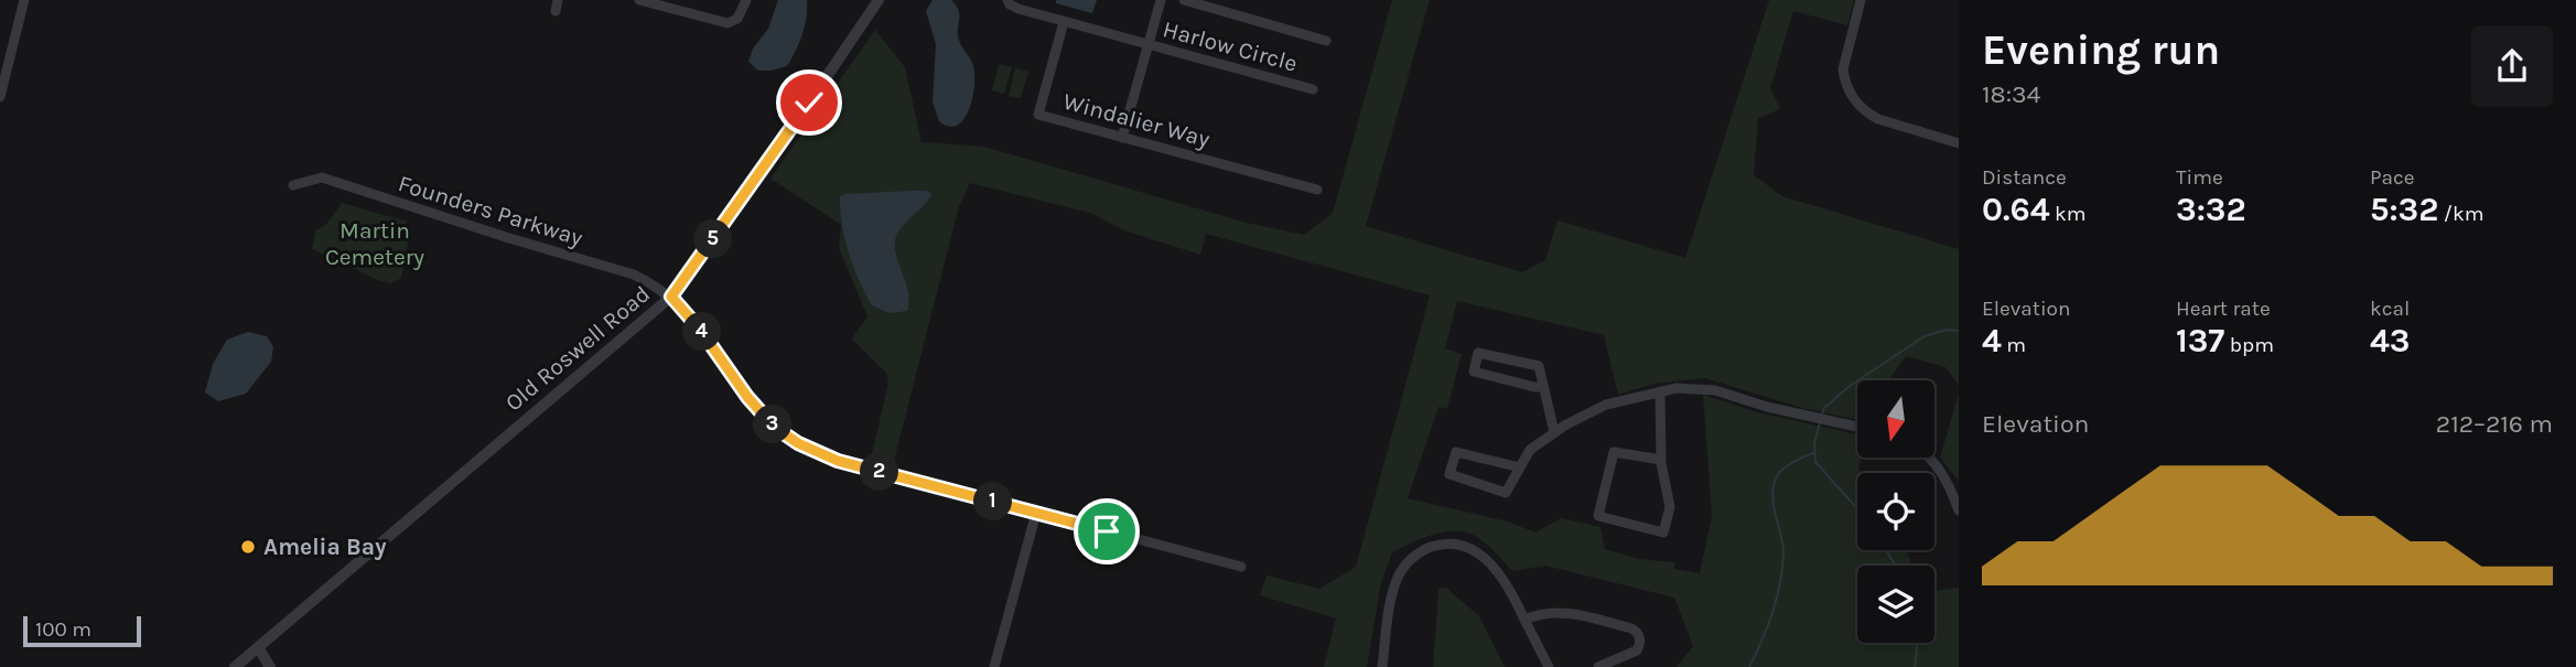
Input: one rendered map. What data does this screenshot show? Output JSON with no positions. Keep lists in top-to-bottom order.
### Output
{
  "streets": {
    "street": [
      "Harlow Circle",
      "Windalier Way",
      "Founders Parkway",
      "Old Roswell Road"
    ]
  },
  "crossings": [
    ["Harlow Circle", "Windalier Way"],
    ["Founders Parkway", "Old Roswell Road"]
  ],
  "parks": ["Martin Cemetery"],
  "places": ["Amelia Bay"],
  "scale_bar": "100 m",
  "north": "bottom",
  "page": {
    "heading": ["Evening run", "18:34"],
    "stats": [
      ["Distance", "0.64 km"],
      ["Time", "3:32"],
      ["Pace", "5:32 /km"],
      ["Elevation", "4 m"],
      ["Heart rate", "137 bpm"],
      ["kcal", "43"]
    ],
    "pins": [
      "5",
      "4",
      "3",
      "2",
      "1"
    ],
    "chart": ["Elevation", "212–216 m"],
    "scale": "100 m"
  }
}
